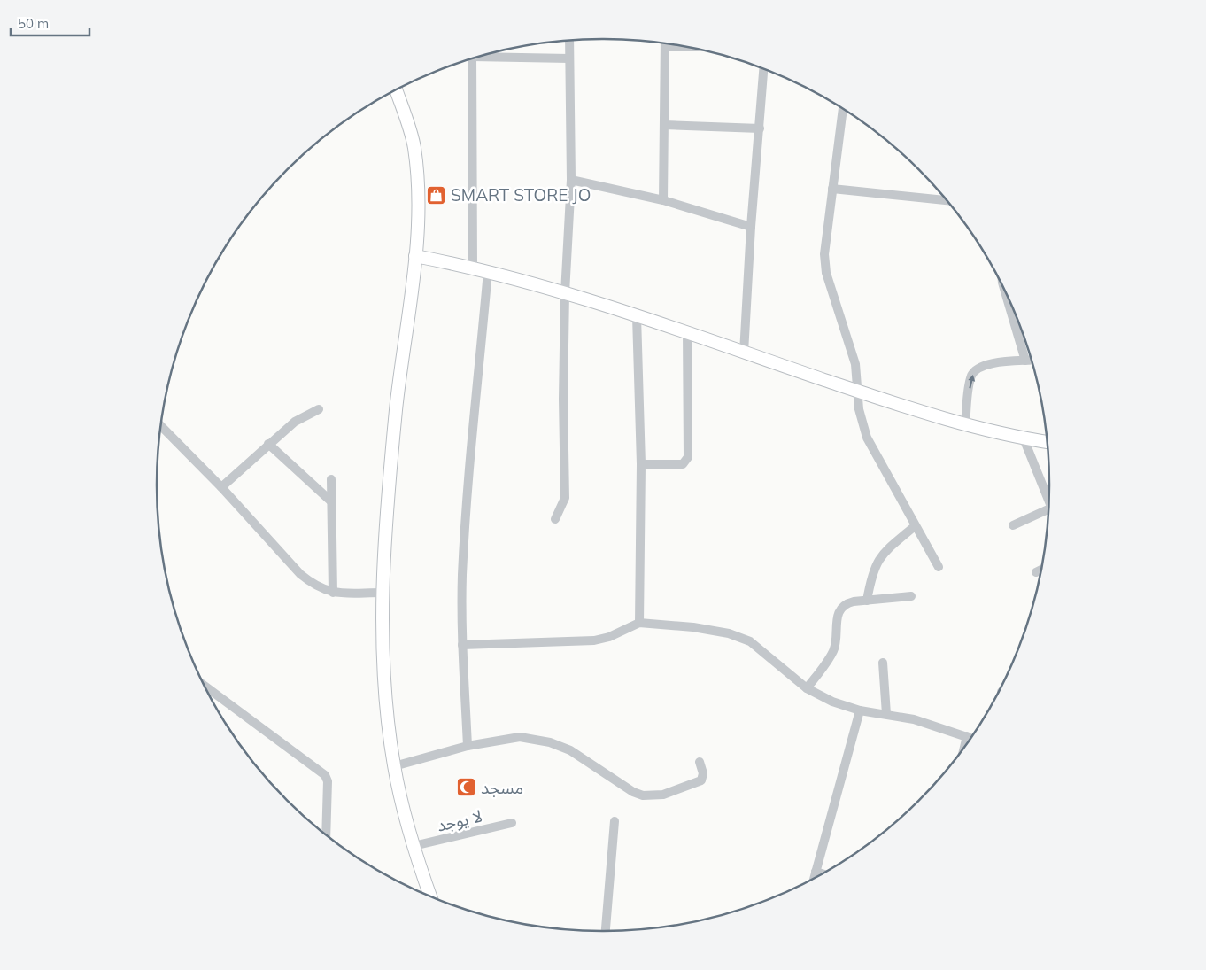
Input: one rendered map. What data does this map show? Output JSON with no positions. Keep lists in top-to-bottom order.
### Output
{
  "streets": {
    "street": ["لا يوجد"]
  },
  "places": {
    "shop": ["SMART STORE JO"],
    "mosque": ["مسجد"]
  },
  "scale_bar": "50 m"
}
